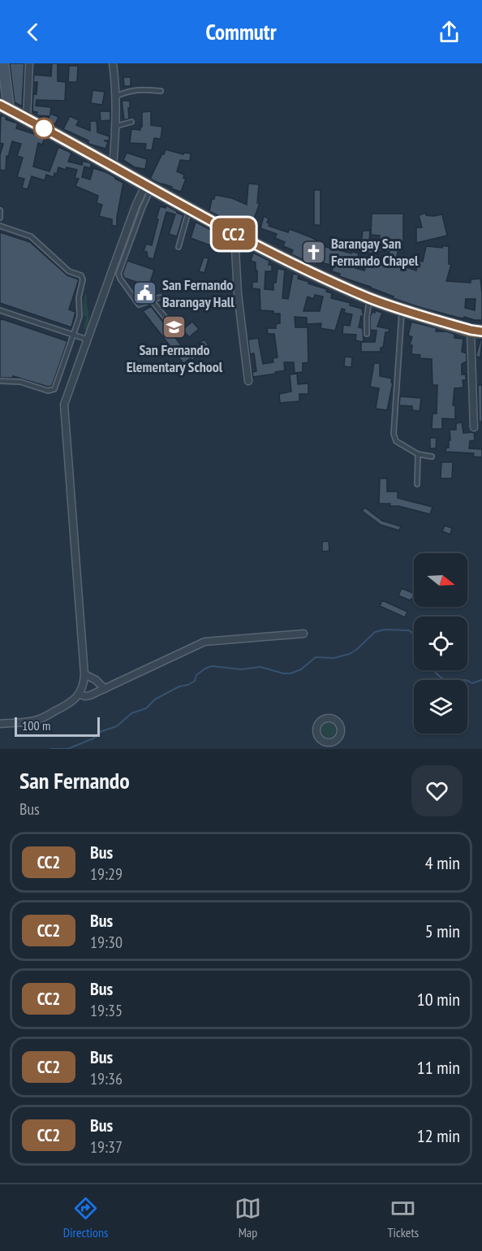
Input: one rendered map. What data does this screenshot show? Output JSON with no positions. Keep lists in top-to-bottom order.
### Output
{
  "places": {
    "church": ["Barangay San Fernando Chapel"],
    "public building": ["San Fernando Barangay Hall"],
    "school or university": ["San Fernando Elementary School"]
  },
  "lines": ["bus line CC2"],
  "scale_bar": "100 m",
  "north": "right",
  "page": {
    "header": "Commutr",
    "on_map": "CC2",
    "scale": "100 m",
    "heading": ["San Fernando", "Bus"],
    "list": [
      {
        "mark": "CC2",
        "name": "Bus",
        "note": "19:29",
        "value": "4 min"
      },
      {
        "mark": "CC2",
        "name": "Bus",
        "note": "19:30",
        "value": "5 min"
      },
      {
        "mark": "CC2",
        "name": "Bus",
        "note": "19:35",
        "value": "10 min"
      },
      {
        "mark": "CC2",
        "name": "Bus",
        "note": "19:36",
        "value": "11 min"
      },
      {
        "mark": "CC2",
        "name": "Bus",
        "note": "19:37",
        "value": "12 min"
      }
    ],
    "tabs": ["Directions", "Map", "Tickets"]
  }
}
